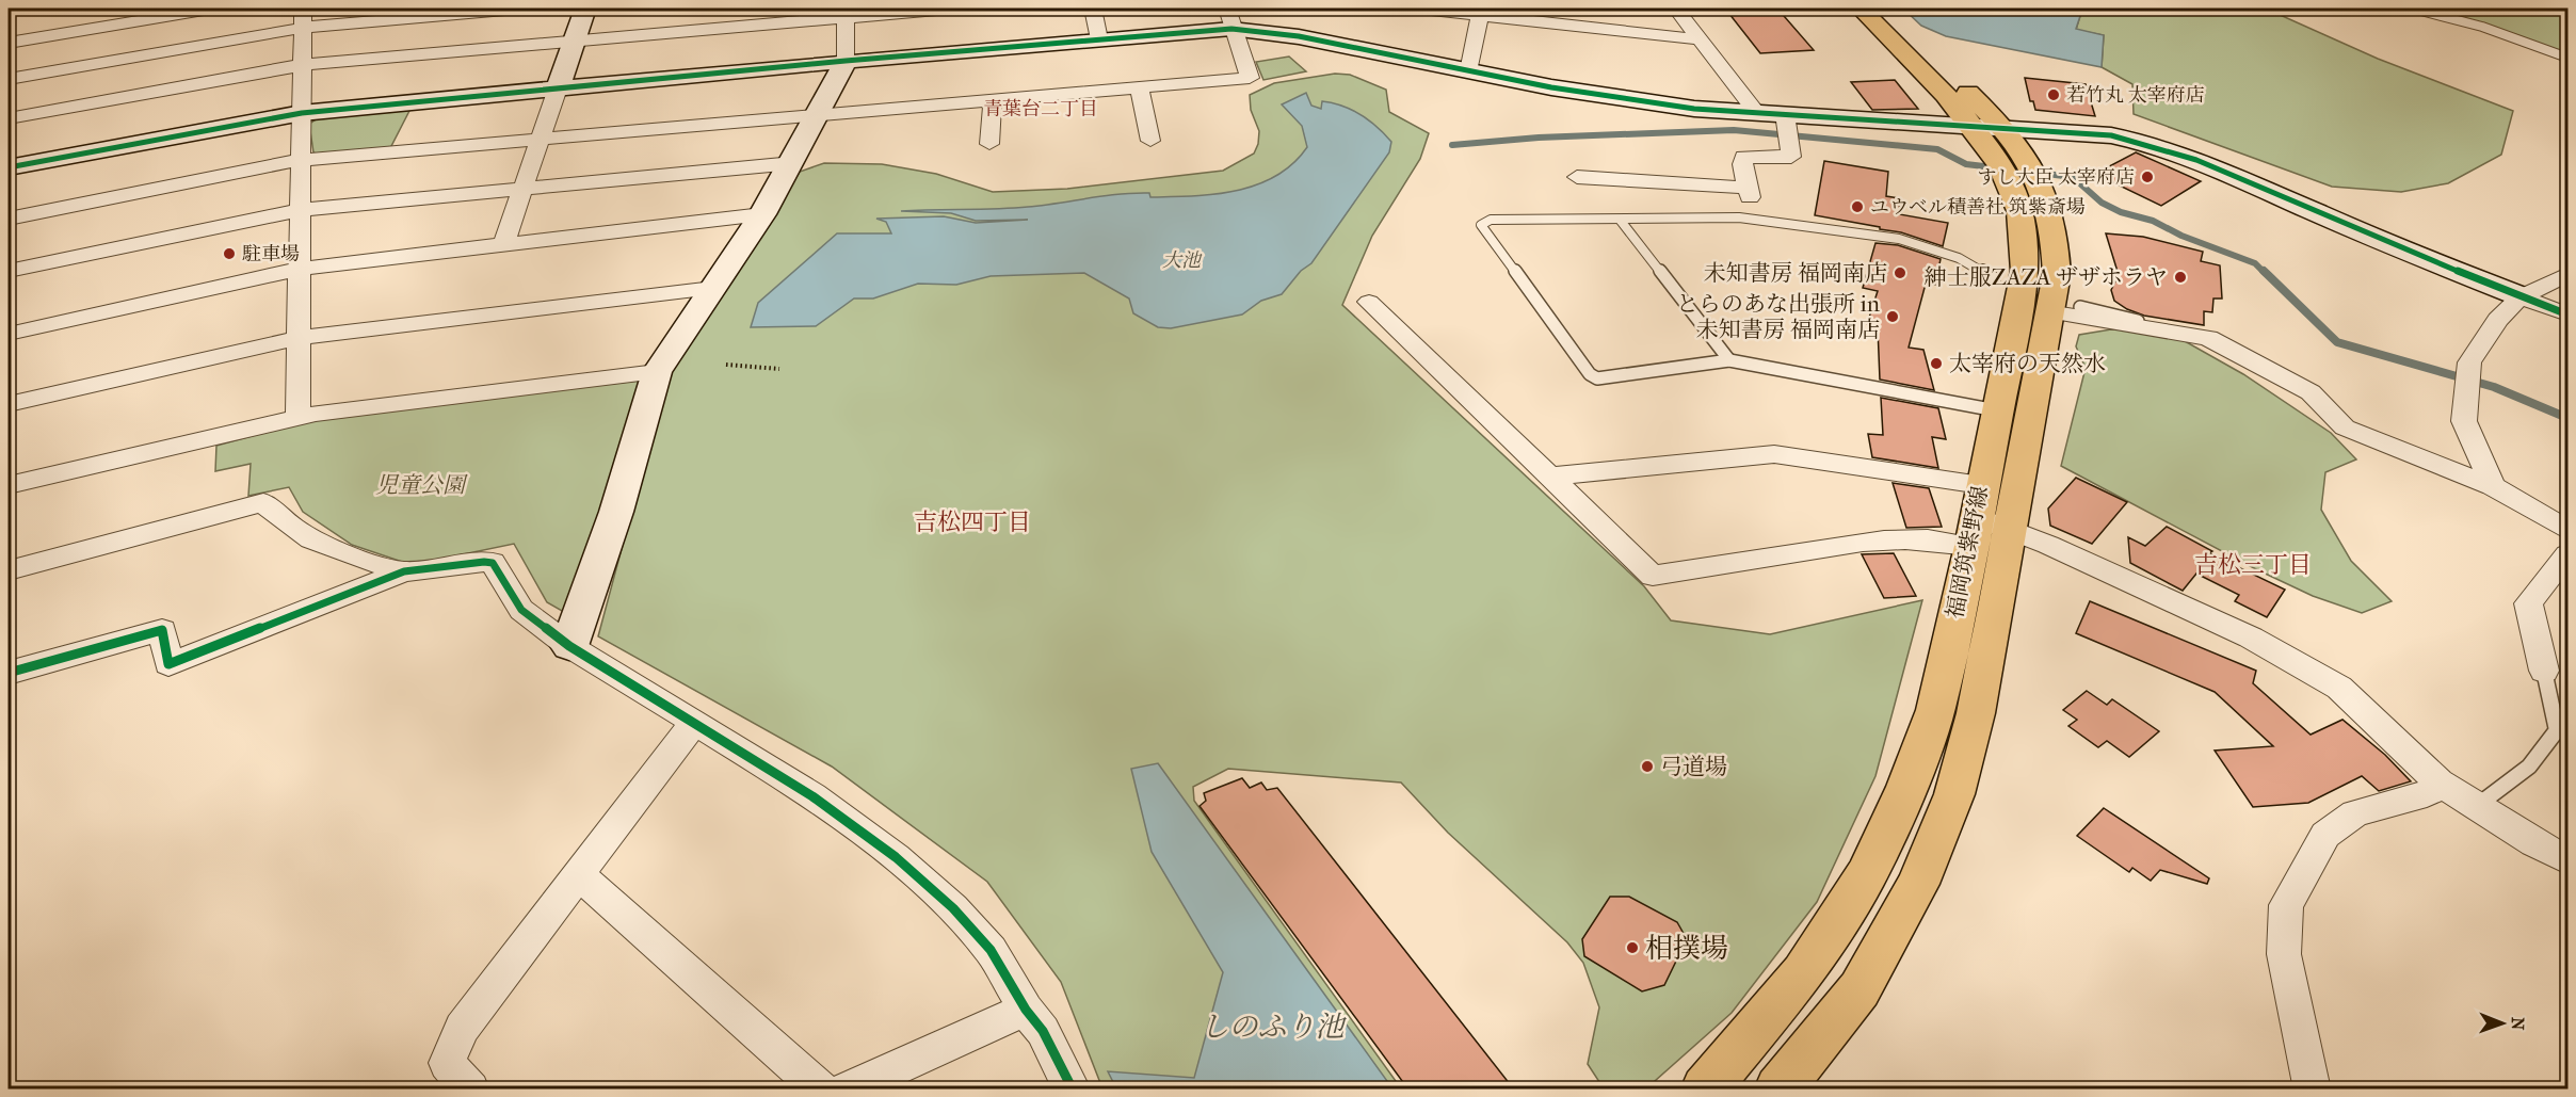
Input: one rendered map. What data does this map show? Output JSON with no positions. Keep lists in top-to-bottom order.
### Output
{
  "streets": {
    "main road": ["福岡筑紫野線"]
  },
  "districts": ["青葉台二丁目", "吉松四丁目", "吉松三丁目"],
  "water": ["大池", "しのふり池"],
  "parks": ["児童公園"],
  "places": [
    "若竹丸 太宰府店",
    "すし大臣 太宰府店",
    "ユウベル積善社 筑紫斎場",
    "駐車場",
    "未知書房 福岡南店",
    "紳士服ZAZA ザザホラヤ",
    "とらのあな出張所 in 未知書房 福岡南店",
    "太宰府の天然水",
    "弓道場",
    "相撲場"
  ],
  "north": "right"
}
